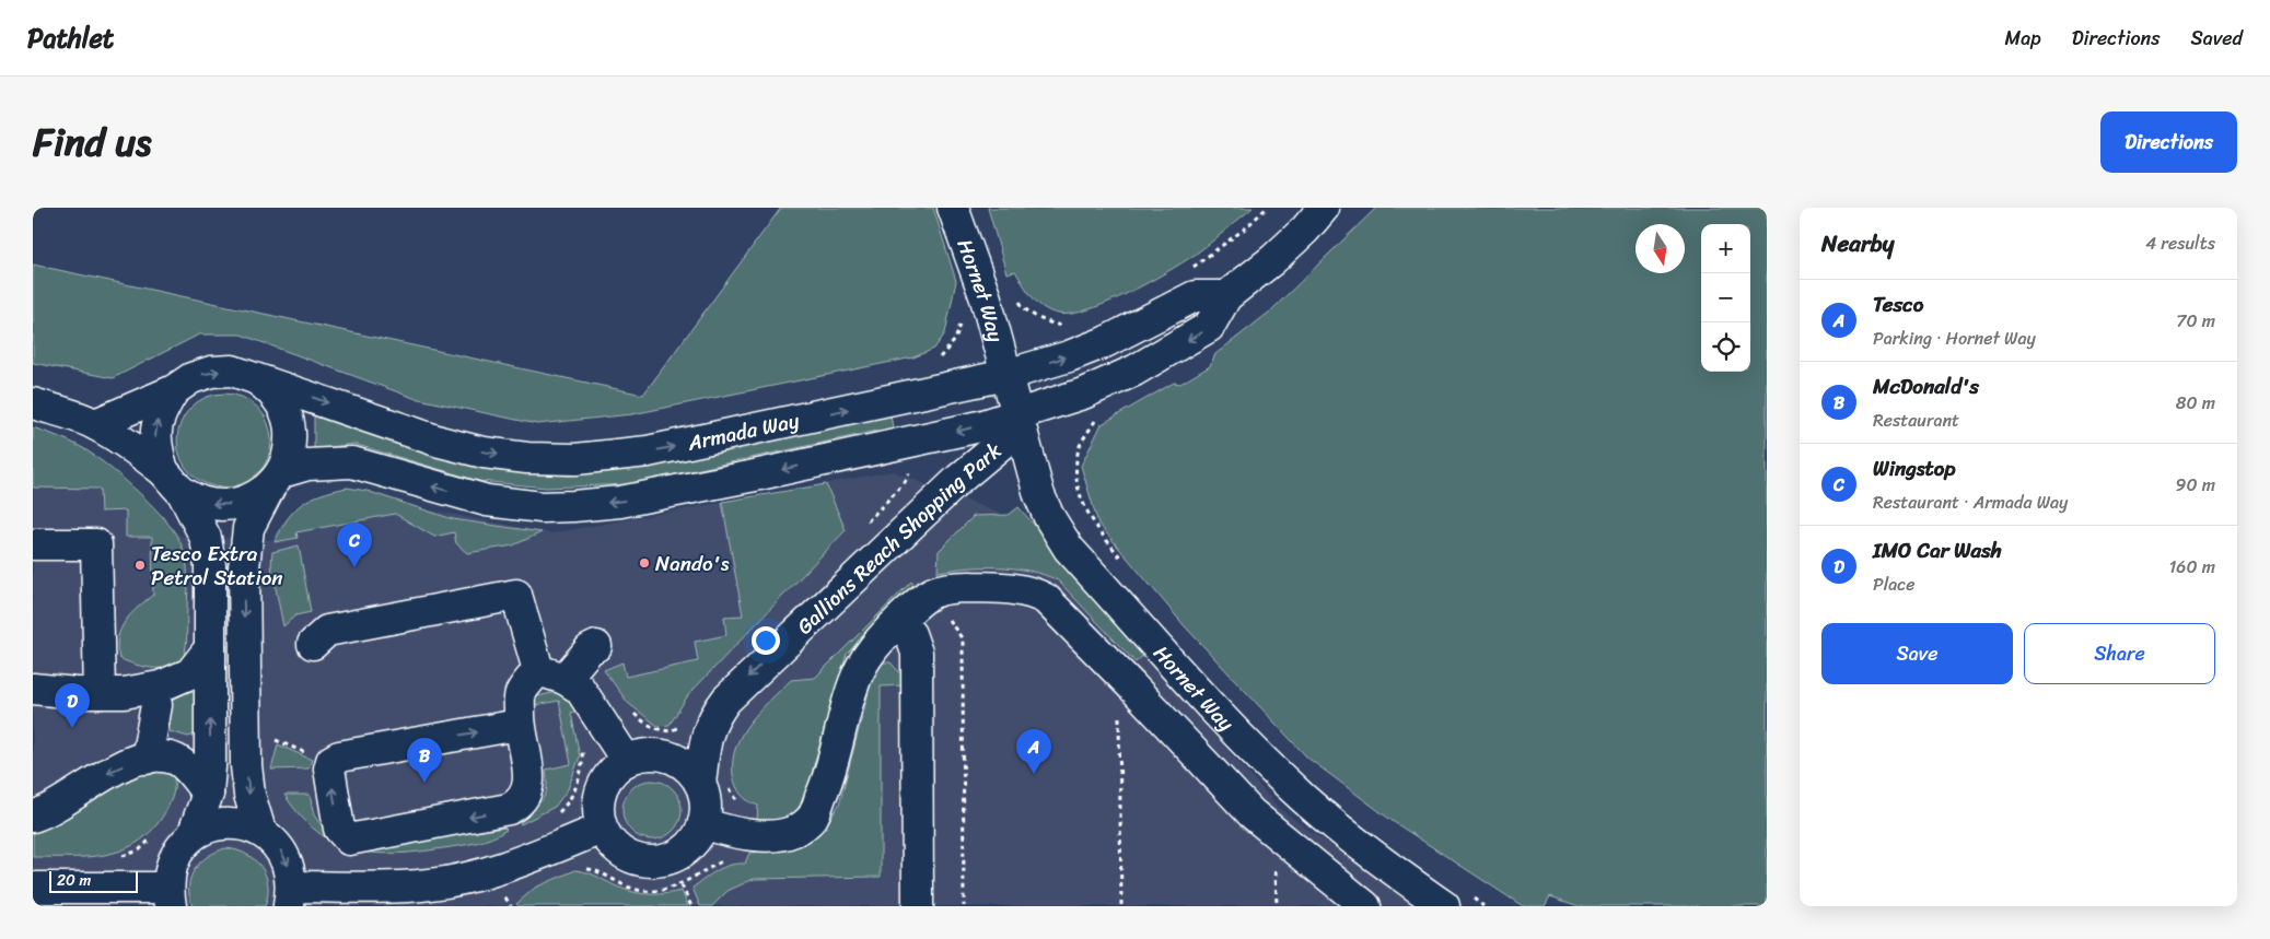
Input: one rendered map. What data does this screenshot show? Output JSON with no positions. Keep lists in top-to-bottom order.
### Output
{
  "streets": {
    "street": ["Hornet Way", "Armada Way", "Gallions Reach Shopping Park"]
  },
  "crossings": [
    ["Hornet Way", "Armada Way"],
    ["Hornet Way", "Gallions Reach Shopping Park"],
    ["Armada Way", "Gallions Reach Shopping Park"]
  ],
  "one_way": ["Gallions Reach Shopping Park"],
  "places": ["Nando's", "Tesco Extra Petrol Station"],
  "scale_bar": "20 m",
  "north": "bottom",
  "page": {
    "header": "Pathlet",
    "nav": ["Map", "Directions", "Saved"],
    "title": "Find us",
    "buttons": [
      "Directions",
      ["Save", "Share"]
    ],
    "heading": ["Nearby", "4 results"],
    "map_buttons": ["+", "−"],
    "list": [
      {
        "mark": "A",
        "name": "Tesco",
        "note": "Parking · Hornet Way",
        "value": "70 m"
      },
      {
        "mark": "B",
        "name": "McDonald's",
        "note": "Restaurant",
        "value": "80 m"
      },
      {
        "mark": "C",
        "name": "Wingstop",
        "note": "Restaurant · Armada Way",
        "value": "90 m"
      },
      {
        "mark": "D",
        "name": "IMO Car Wash",
        "note": "Place",
        "value": "160 m"
      }
    ],
    "pins": [
      "C",
      "D",
      "A",
      "B"
    ],
    "scale": "20 m"
  }
}
